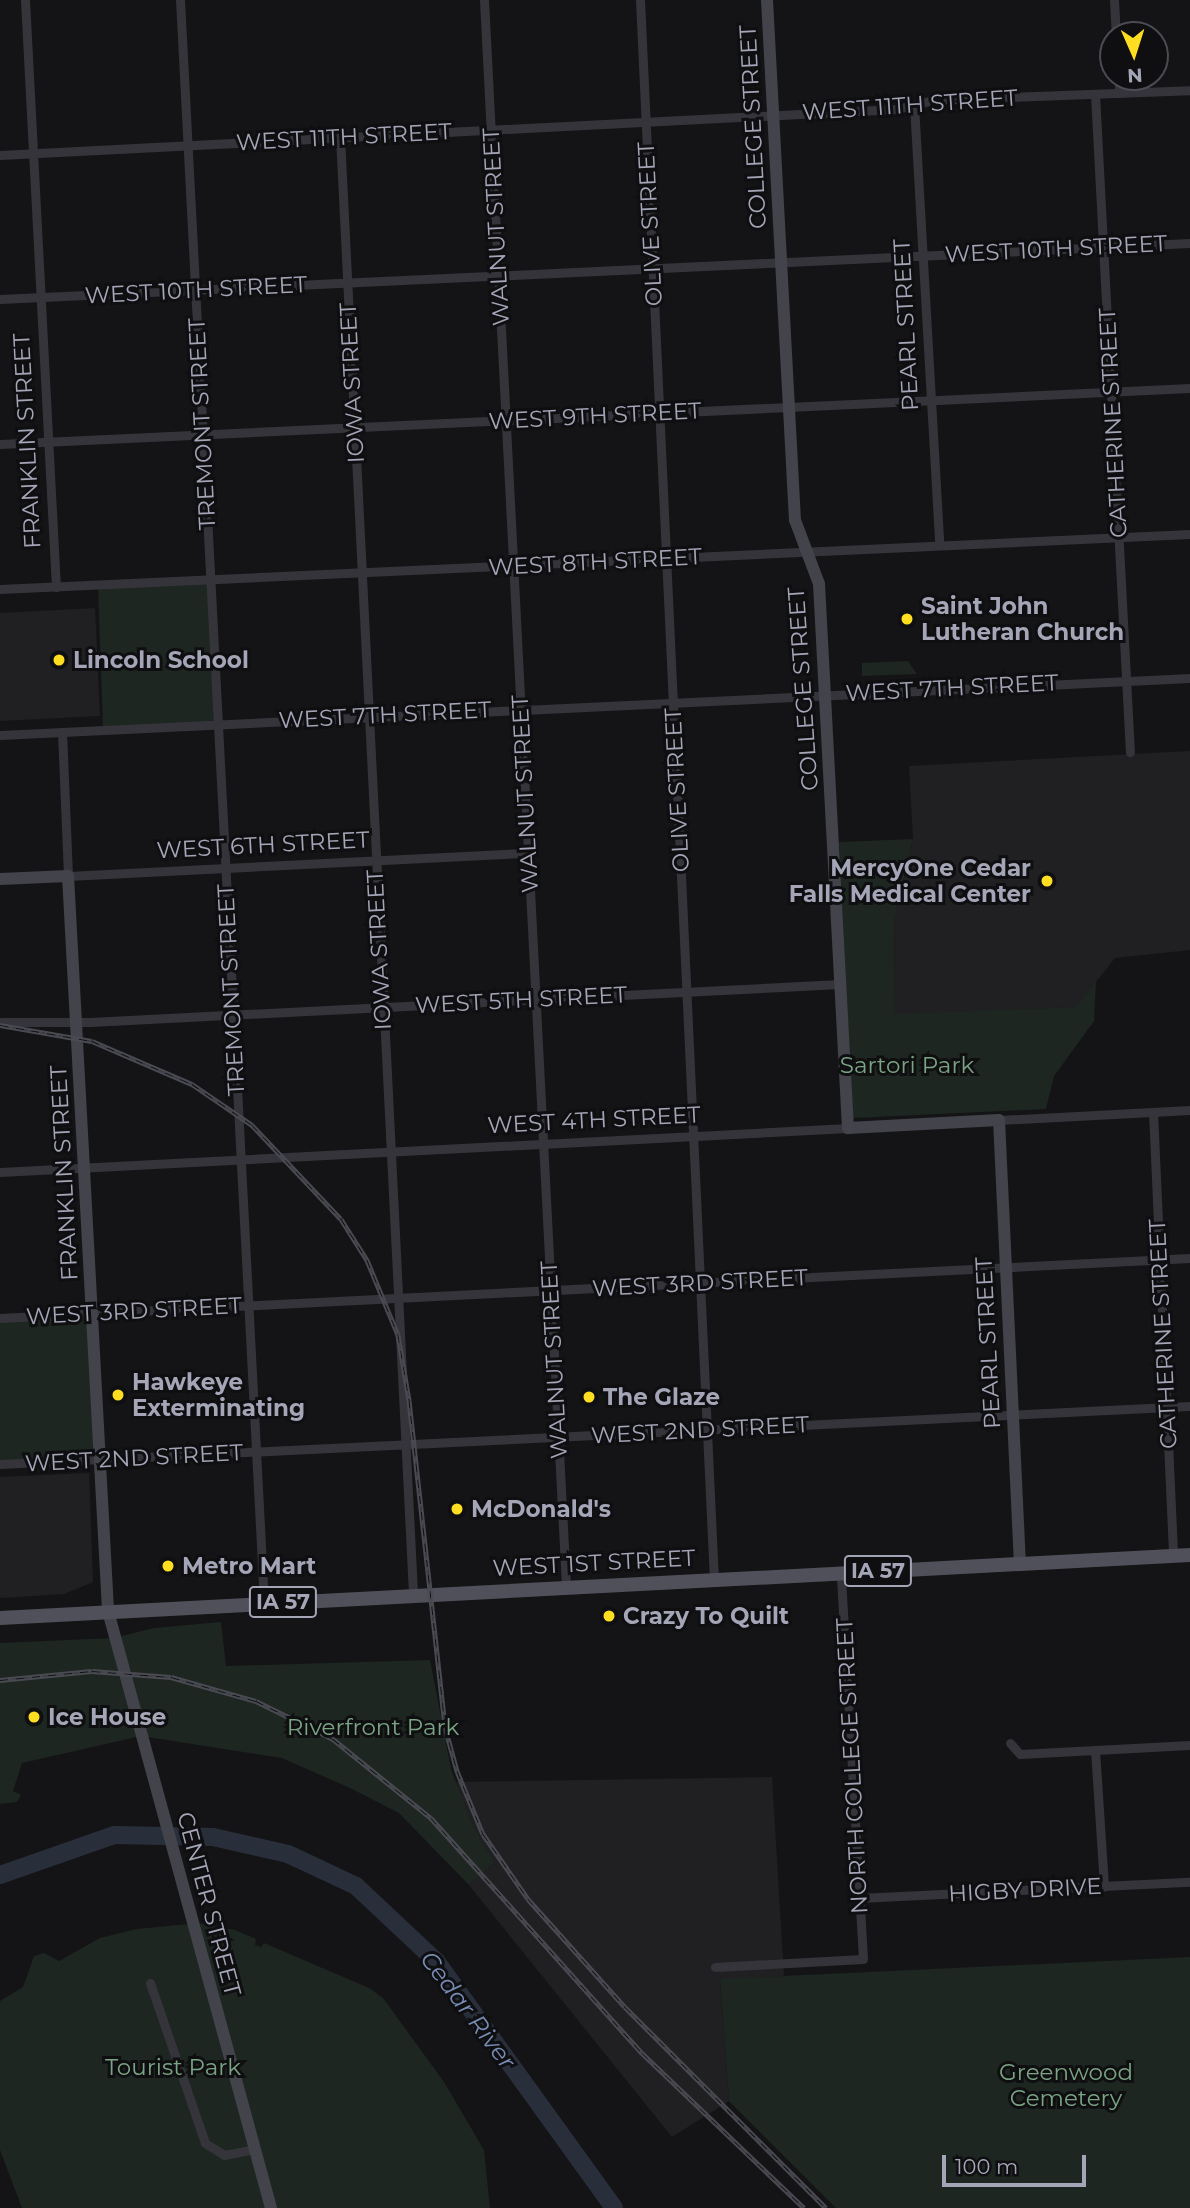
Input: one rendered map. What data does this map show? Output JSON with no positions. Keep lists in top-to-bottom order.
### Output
{
  "streets": {
    "main road": ["WEST 1ST STREET", "IA 57"],
    "street": [
      "WEST 11TH STREET",
      "COLLEGE STREET",
      "OLIVE STREET",
      "WALNUT STREET",
      "WEST 10TH STREET",
      "PEARL STREET",
      "IOWA STREET",
      "WEST 9TH STREET",
      "CATHERINE STREET",
      "TREMONT STREET",
      "FRANKLIN STREET",
      "WEST 8TH STREET",
      "WEST 7TH STREET",
      "WEST 6TH STREET",
      "WEST 5TH STREET",
      "WEST 4TH STREET",
      "WEST 3RD STREET",
      "WEST 2ND STREET",
      "NORTH COLLEGE STREET",
      "HIGBY DRIVE",
      "CENTER STREET"
    ]
  },
  "crossings": [
    ["WEST 11TH STREET", "COLLEGE STREET"],
    ["WEST 11TH STREET", "OLIVE STREET"],
    ["WEST 11TH STREET", "WALNUT STREET"],
    ["WEST 11TH STREET", "PEARL STREET"],
    ["WEST 11TH STREET", "IOWA STREET"],
    ["WEST 11TH STREET", "CATHERINE STREET"],
    ["WEST 11TH STREET", "TREMONT STREET"],
    ["WEST 11TH STREET", "FRANKLIN STREET"],
    ["COLLEGE STREET", "WEST 10TH STREET"],
    ["COLLEGE STREET", "WEST 9TH STREET"],
    ["COLLEGE STREET", "WEST 8TH STREET"],
    ["COLLEGE STREET", "WEST 7TH STREET"],
    ["COLLEGE STREET", "WEST 5TH STREET"],
    ["COLLEGE STREET", "WEST 4TH STREET"],
    ["OLIVE STREET", "WEST 10TH STREET"],
    ["OLIVE STREET", "WEST 9TH STREET"],
    ["OLIVE STREET", "WEST 8TH STREET"],
    ["OLIVE STREET", "WEST 7TH STREET"],
    ["OLIVE STREET", "WEST 5TH STREET"],
    ["OLIVE STREET", "WEST 4TH STREET"],
    ["OLIVE STREET", "WEST 3RD STREET"],
    ["OLIVE STREET", "WEST 2ND STREET"],
    ["OLIVE STREET", "WEST 1ST STREET"],
    ["WALNUT STREET", "WEST 10TH STREET"],
    ["WALNUT STREET", "WEST 9TH STREET"],
    ["WALNUT STREET", "WEST 8TH STREET"],
    ["WALNUT STREET", "WEST 7TH STREET"],
    ["WALNUT STREET", "WEST 6TH STREET"],
    ["WALNUT STREET", "WEST 5TH STREET"],
    ["WALNUT STREET", "WEST 4TH STREET"],
    ["WALNUT STREET", "WEST 3RD STREET"],
    ["WALNUT STREET", "WEST 2ND STREET"],
    ["WALNUT STREET", "WEST 1ST STREET"],
    ["WEST 10TH STREET", "PEARL STREET"],
    ["WEST 10TH STREET", "IOWA STREET"],
    ["WEST 10TH STREET", "CATHERINE STREET"],
    ["WEST 10TH STREET", "TREMONT STREET"],
    ["WEST 10TH STREET", "FRANKLIN STREET"],
    ["PEARL STREET", "WEST 9TH STREET"],
    ["PEARL STREET", "WEST 8TH STREET"],
    ["PEARL STREET", "WEST 4TH STREET"],
    ["PEARL STREET", "WEST 3RD STREET"],
    ["PEARL STREET", "WEST 2ND STREET"],
    ["PEARL STREET", "WEST 1ST STREET"],
    ["IOWA STREET", "WEST 9TH STREET"],
    ["IOWA STREET", "WEST 8TH STREET"],
    ["IOWA STREET", "WEST 7TH STREET"],
    ["IOWA STREET", "WEST 6TH STREET"],
    ["IOWA STREET", "WEST 5TH STREET"],
    ["IOWA STREET", "WEST 4TH STREET"],
    ["IOWA STREET", "WEST 3RD STREET"],
    ["IOWA STREET", "WEST 2ND STREET"],
    ["IOWA STREET", "WEST 1ST STREET"],
    ["WEST 9TH STREET", "CATHERINE STREET"],
    ["WEST 9TH STREET", "TREMONT STREET"],
    ["WEST 9TH STREET", "FRANKLIN STREET"],
    ["CATHERINE STREET", "WEST 8TH STREET"],
    ["CATHERINE STREET", "WEST 7TH STREET"],
    ["CATHERINE STREET", "WEST 4TH STREET"],
    ["CATHERINE STREET", "WEST 3RD STREET"],
    ["CATHERINE STREET", "WEST 2ND STREET"],
    ["CATHERINE STREET", "WEST 1ST STREET"],
    ["TREMONT STREET", "WEST 8TH STREET"],
    ["TREMONT STREET", "WEST 7TH STREET"],
    ["TREMONT STREET", "WEST 6TH STREET"],
    ["TREMONT STREET", "WEST 5TH STREET"],
    ["TREMONT STREET", "WEST 4TH STREET"],
    ["TREMONT STREET", "WEST 3RD STREET"],
    ["TREMONT STREET", "WEST 2ND STREET"],
    ["TREMONT STREET", "WEST 1ST STREET"],
    ["FRANKLIN STREET", "WEST 8TH STREET"],
    ["FRANKLIN STREET", "WEST 7TH STREET"],
    ["FRANKLIN STREET", "WEST 6TH STREET"],
    ["FRANKLIN STREET", "WEST 5TH STREET"],
    ["FRANKLIN STREET", "WEST 4TH STREET"],
    ["FRANKLIN STREET", "WEST 3RD STREET"],
    ["FRANKLIN STREET", "WEST 2ND STREET"],
    ["FRANKLIN STREET", "WEST 1ST STREET"],
    ["FRANKLIN STREET", "CENTER STREET"],
    ["WEST 1ST STREET", "NORTH COLLEGE STREET"],
    ["WEST 1ST STREET", "CENTER STREET"],
    ["NORTH COLLEGE STREET", "HIGBY DRIVE"]
  ],
  "water": ["Cedar River"],
  "parks": [
    "Sartori Park",
    "Riverfront Park",
    "Tourist Park",
    "Greenwood Cemetery"
  ],
  "places": [
    "Saint John Lutheran Church",
    "Lincoln School",
    "MercyOne Cedar Falls Medical Center",
    "Hawkeye Exterminating",
    "The Glaze",
    "McDonald's",
    "Metro Mart",
    "Crazy To Quilt",
    "Ice House"
  ],
  "scale_bar": "100 m",
  "north": "bottom"
}
